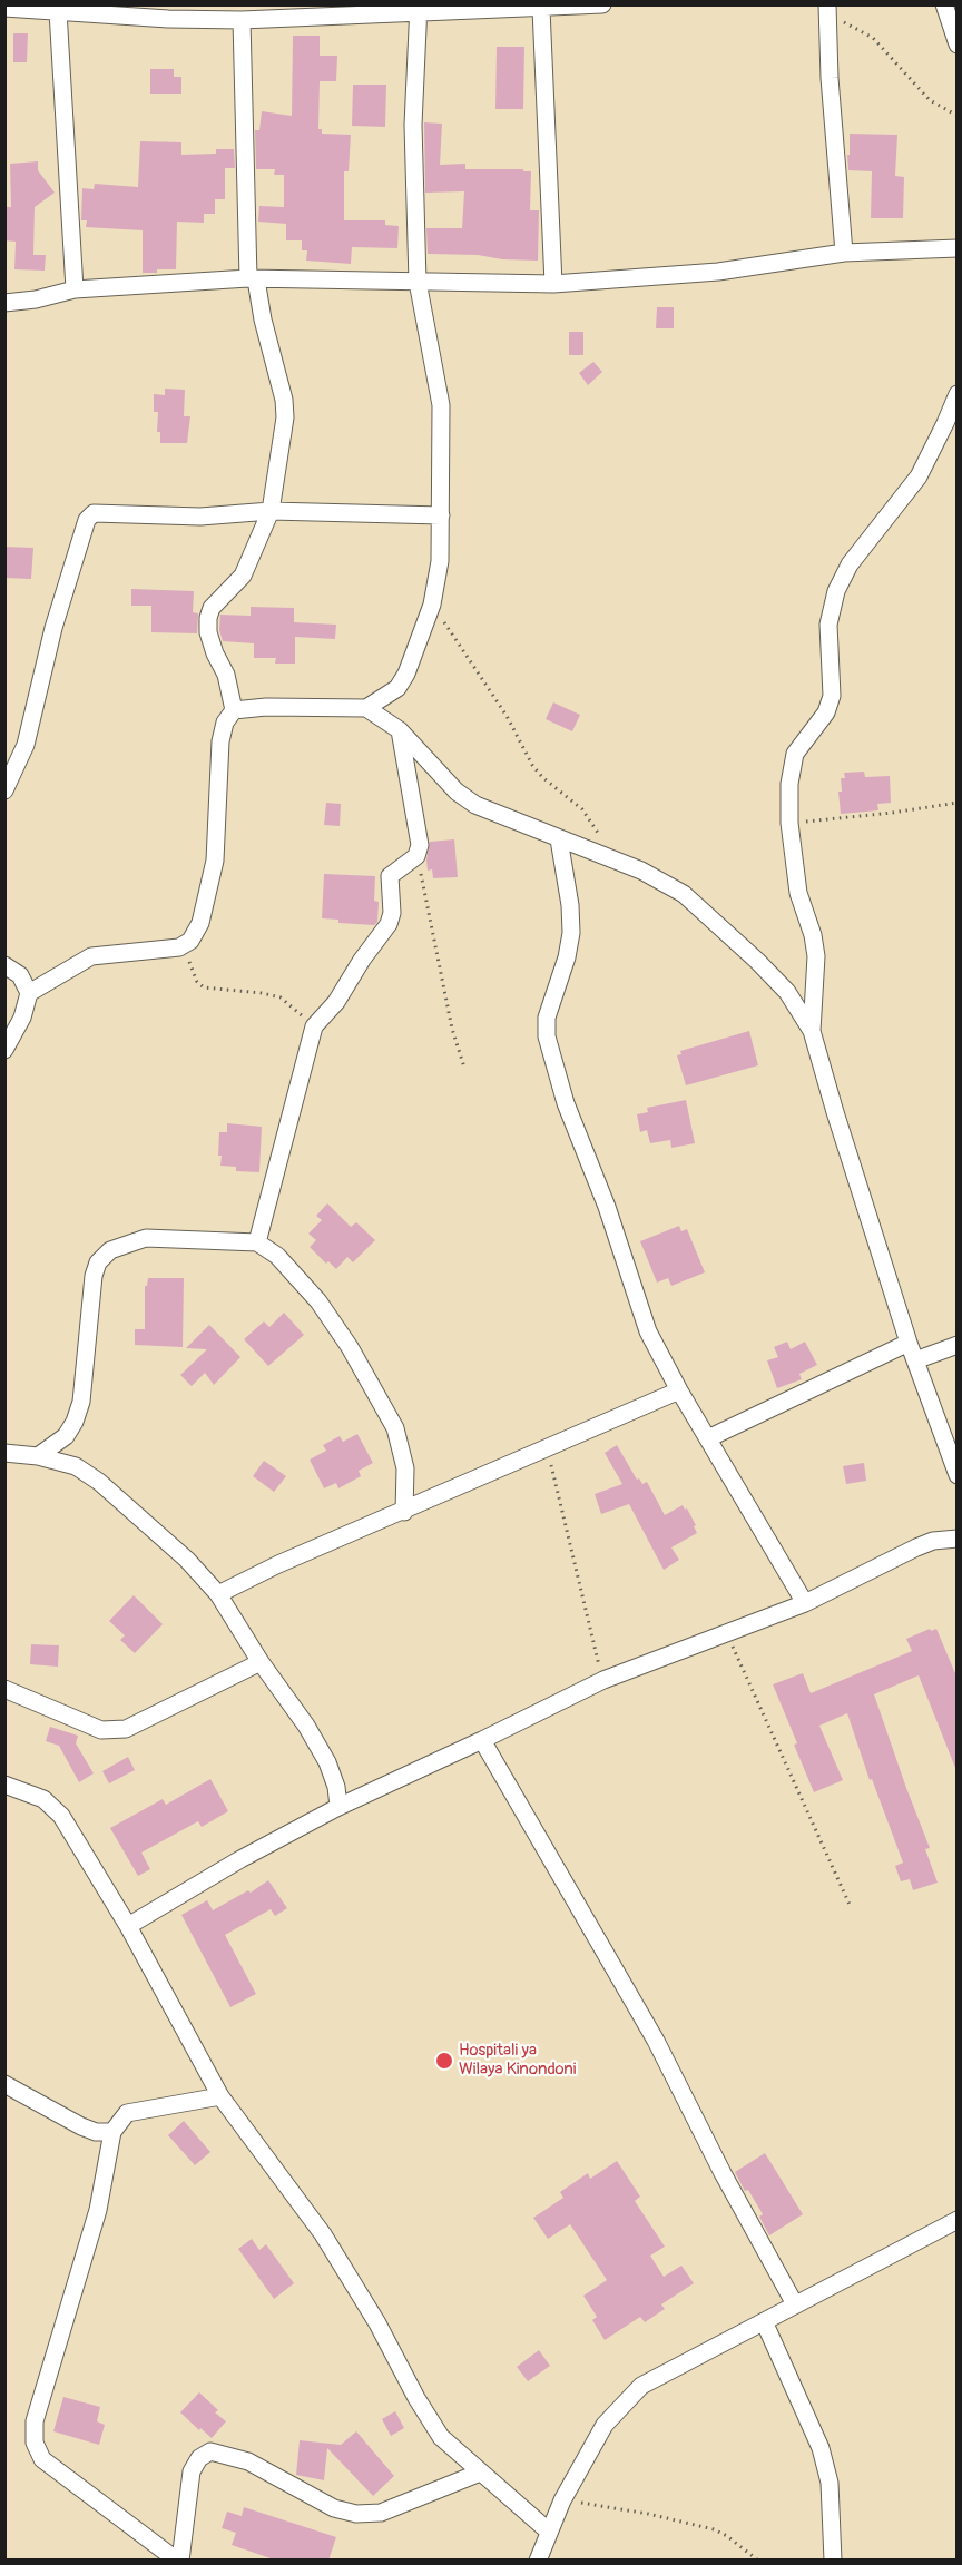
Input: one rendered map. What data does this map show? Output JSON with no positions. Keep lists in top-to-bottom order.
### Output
{
  "places": ["Hospitali ya Wilaya Kinondoni"]
}
